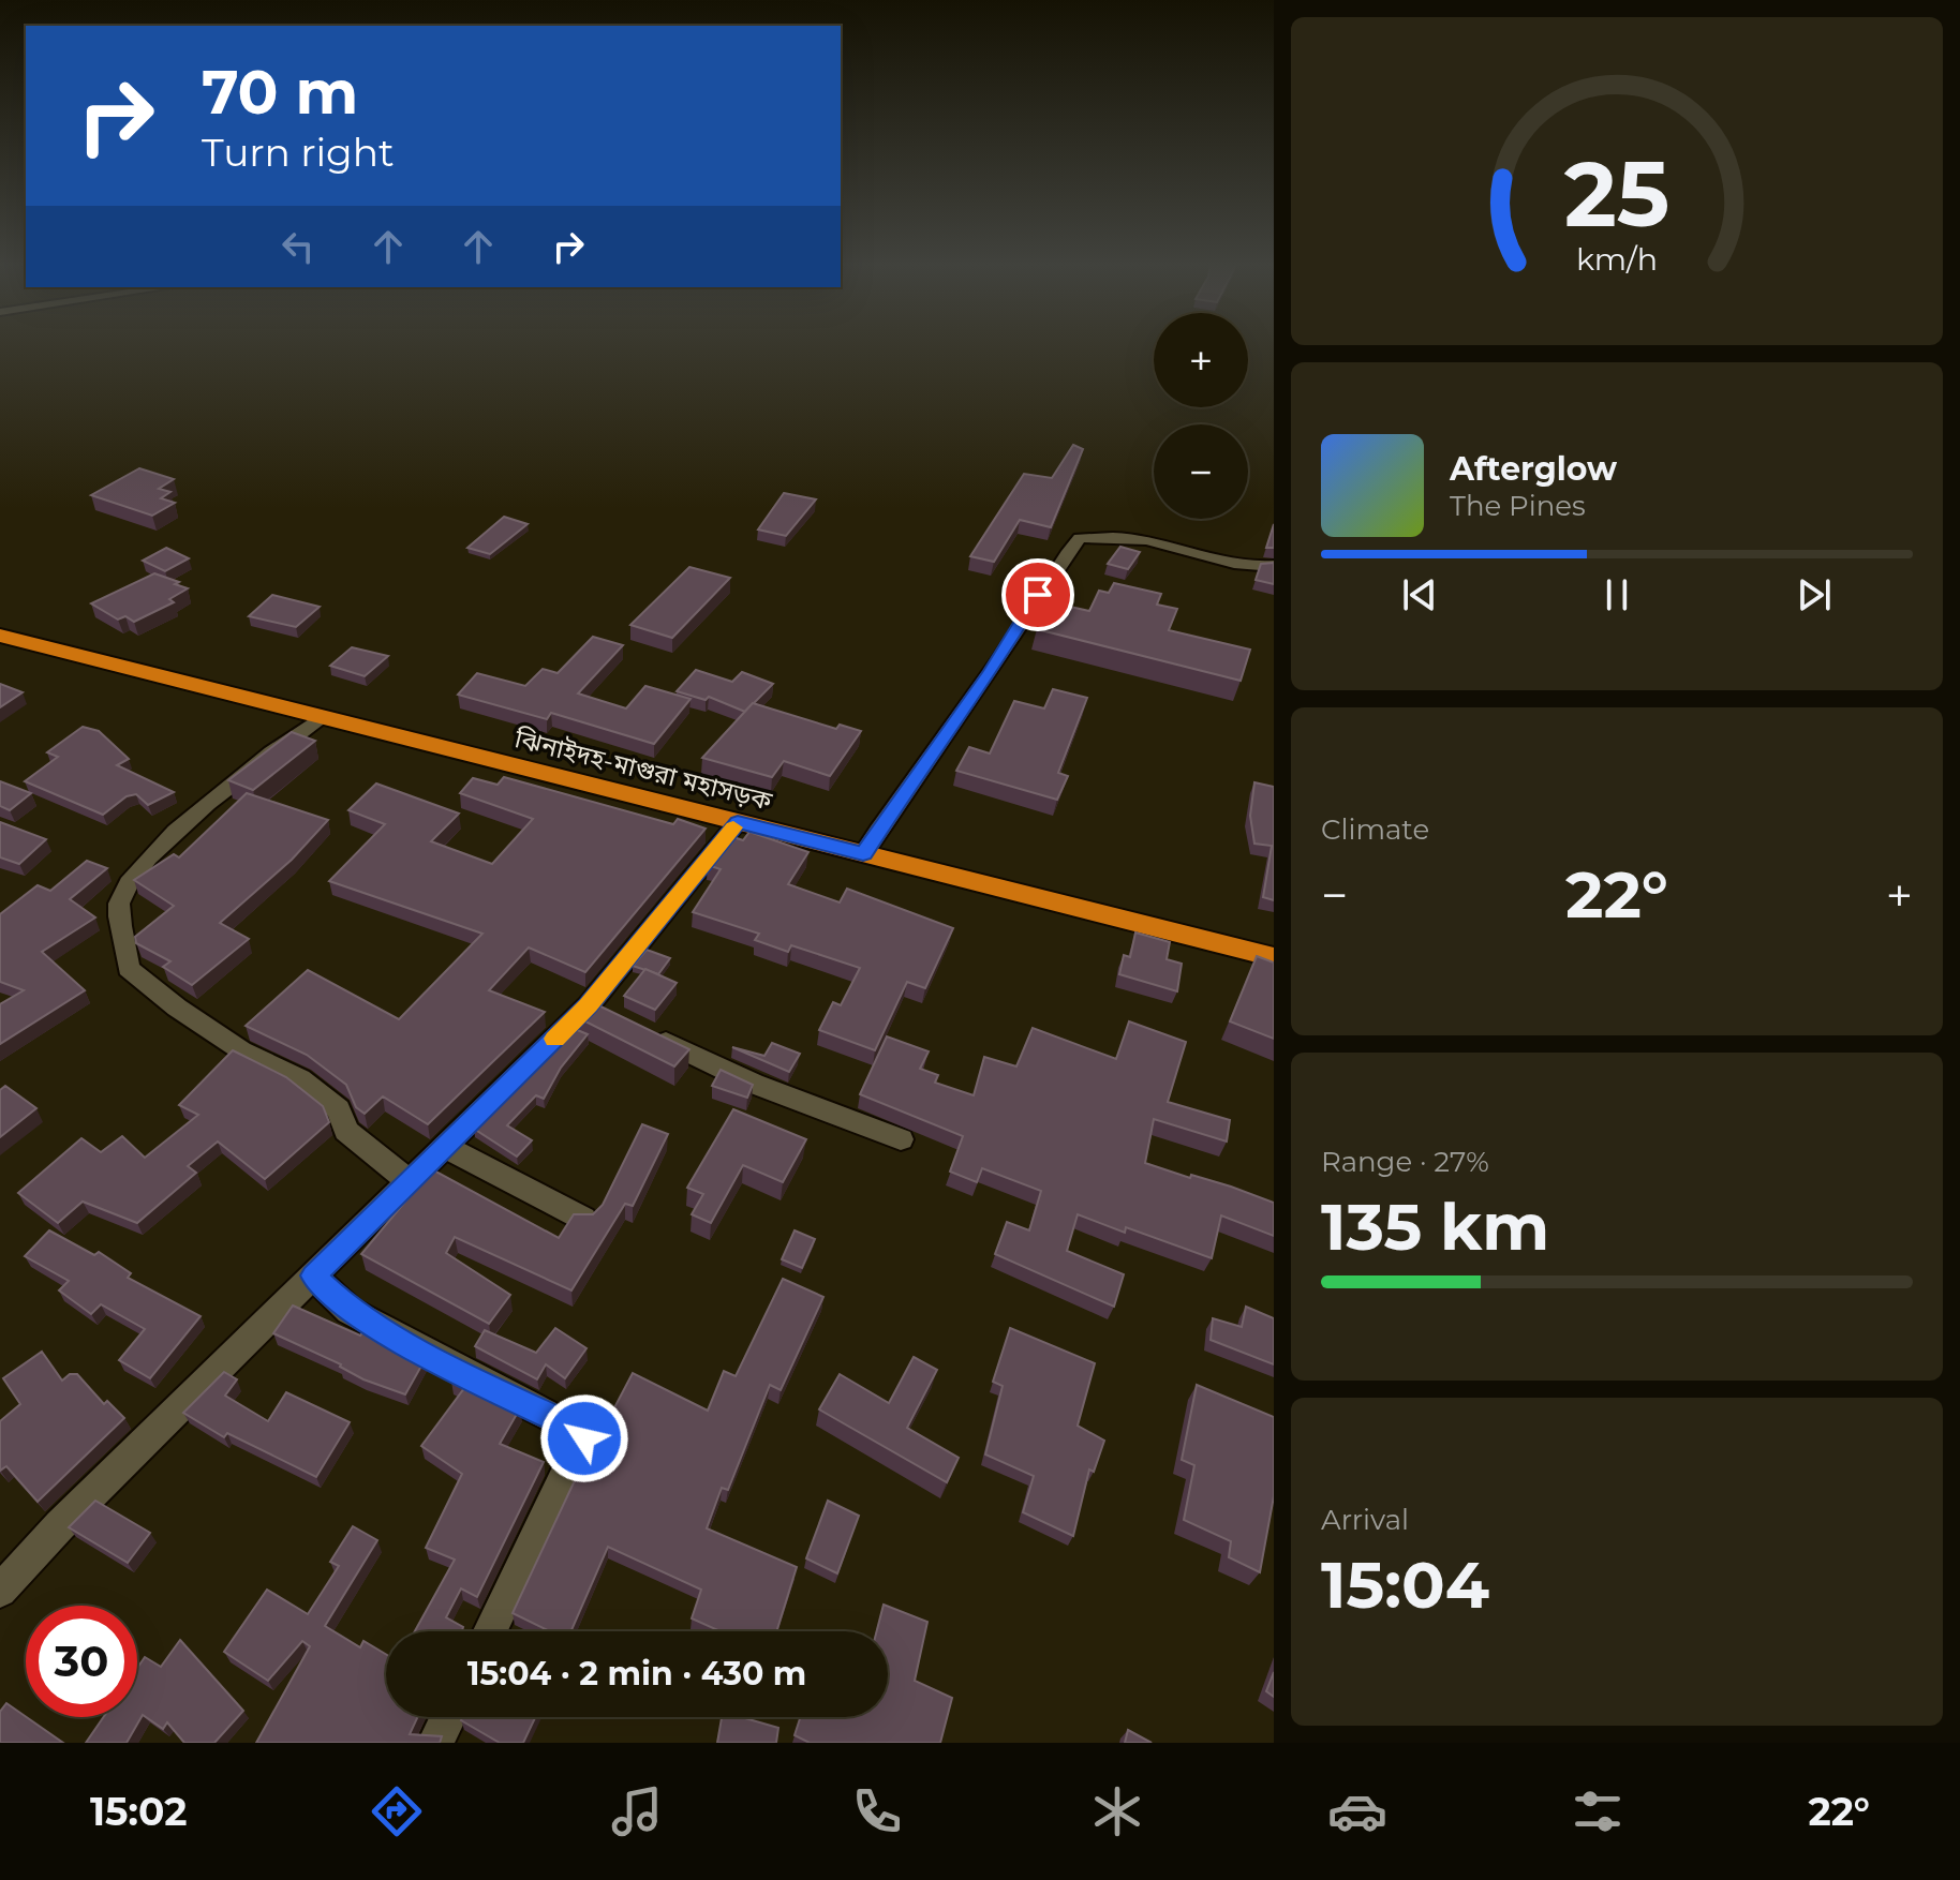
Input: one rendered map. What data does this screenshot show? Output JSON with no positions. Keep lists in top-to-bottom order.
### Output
{
  "streets": {
    "highway": ["ঝিনাইদহ-মাগুরা মহাসড়ক"]
  },
  "page": {
    "turn": ["70 m", "Turn right"],
    "map_buttons": ["+", "−"],
    "song": ["Afterglow", "The Pines"],
    "tile": [
      "Climate",
      ["Range · 27%", "135 km"],
      ["Arrival", "15:04"]
    ],
    "heat": ["−", "22°", "+"],
    "limit": "30",
    "trip": "15:04 · 2 min · 430 m",
    "tabs": ["15:02", "22°"],
    "gauge": ["25", "km/h"]
  }
}
